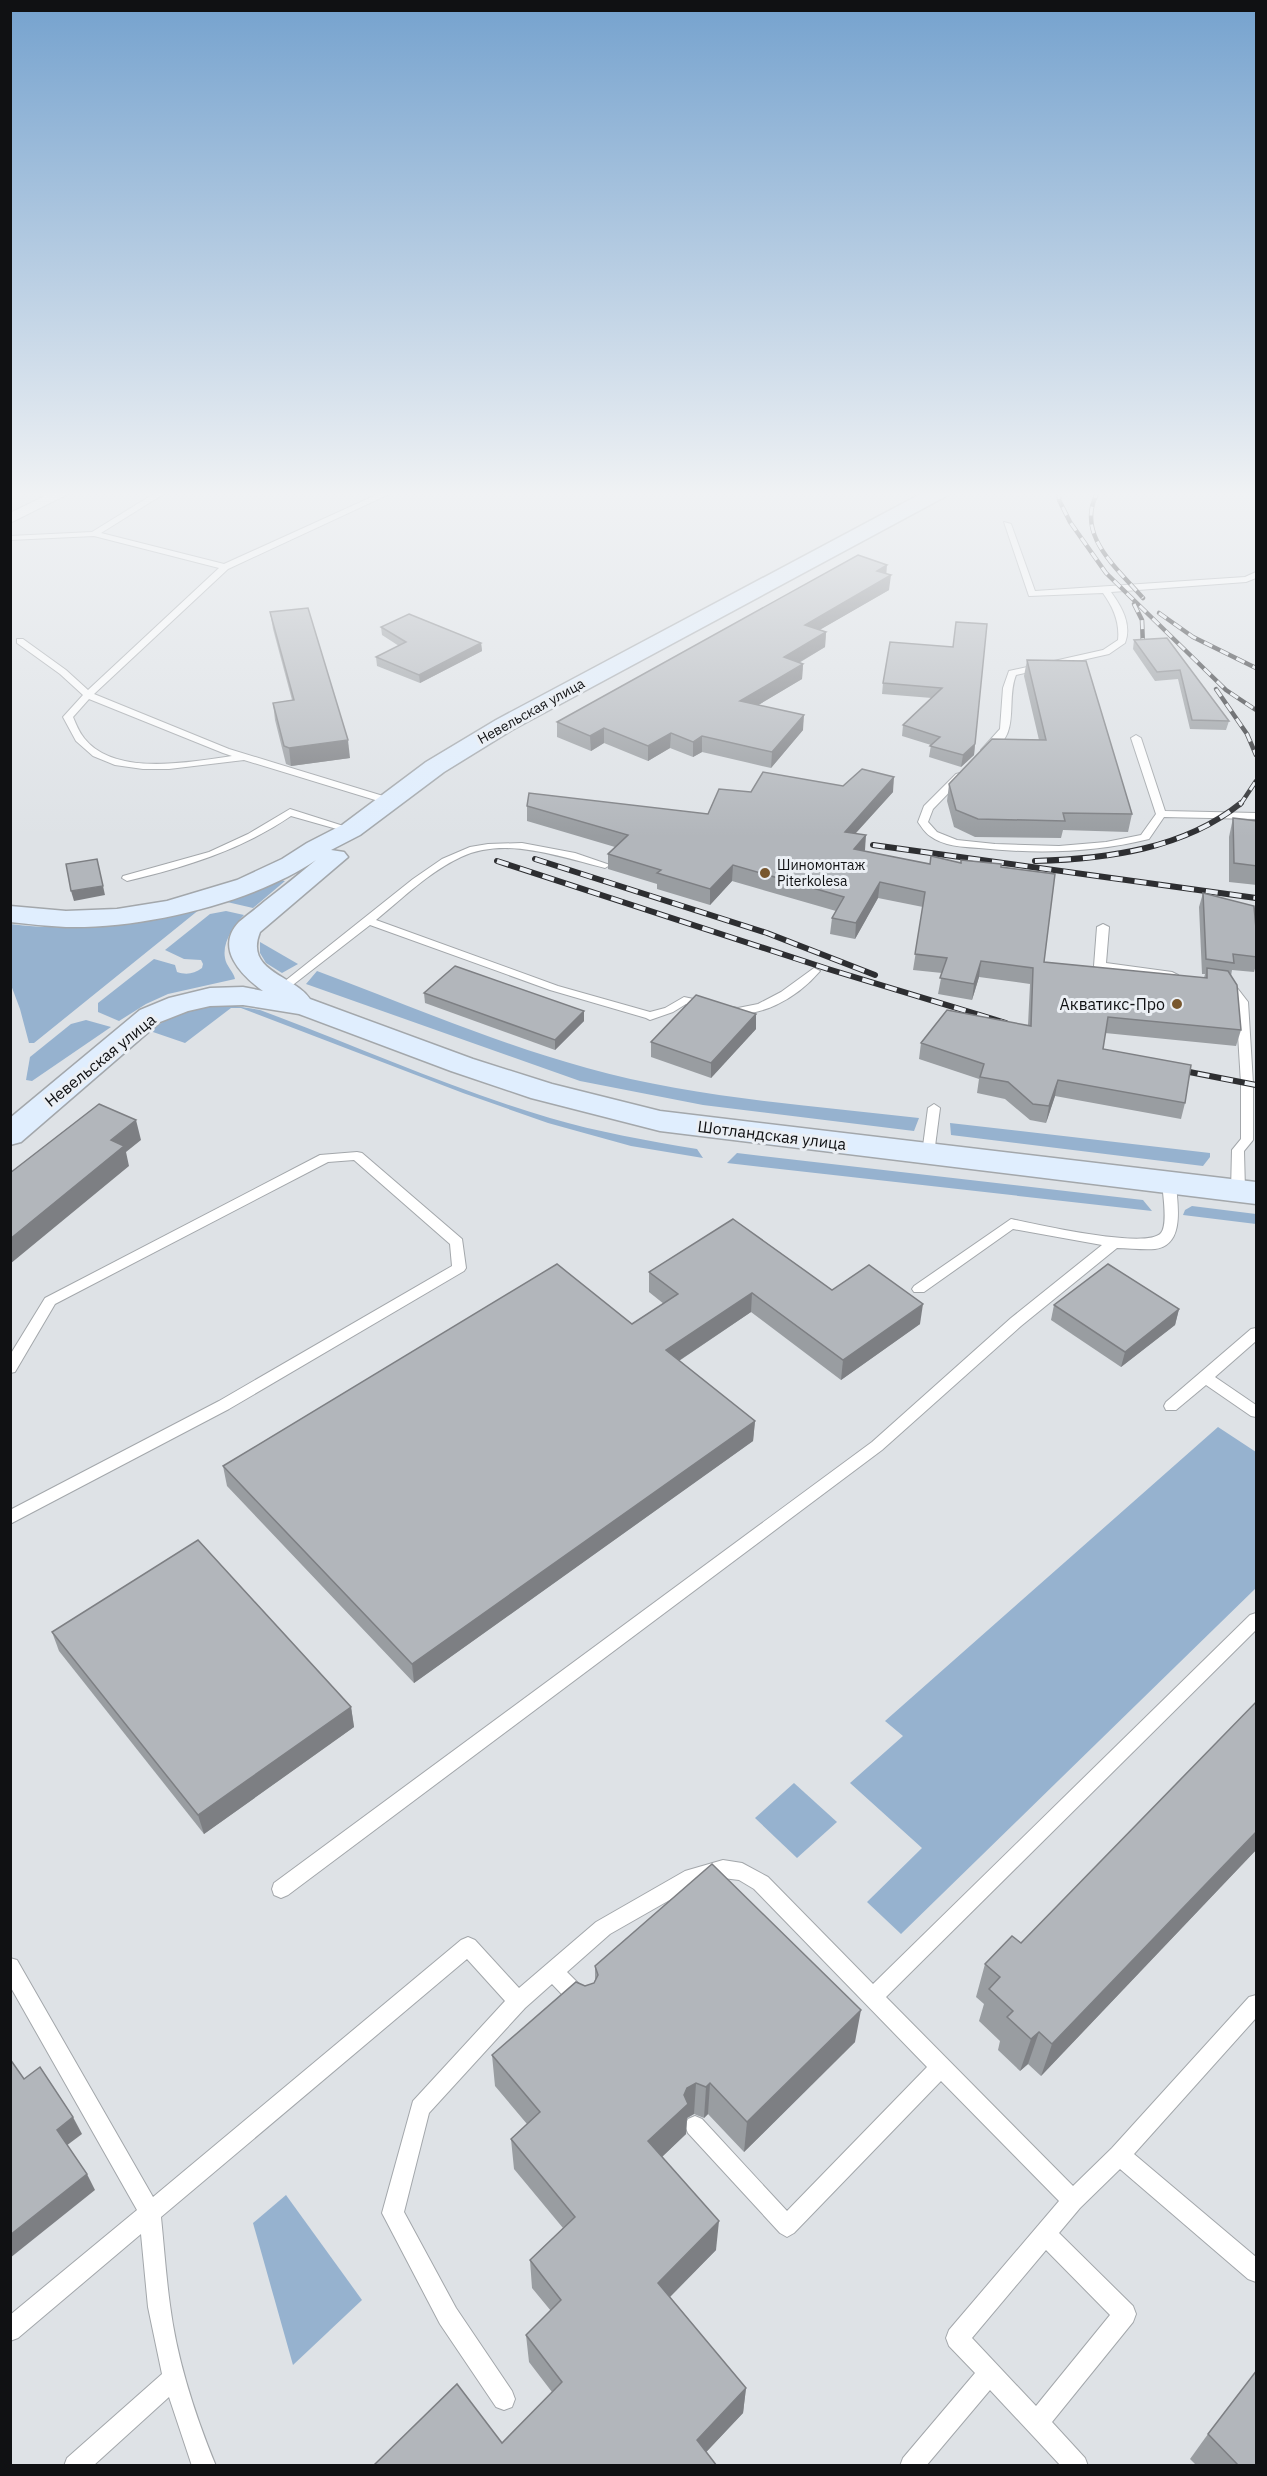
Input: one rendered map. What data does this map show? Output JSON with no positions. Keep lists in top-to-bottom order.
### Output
{
  "streets": {
    "street": ["Невельская улица", "Шотландская улица"]
  },
  "crossings": [
    ["Невельская улица", "Шотландская улица"]
  ],
  "places": ["Шиномонтаж Piterkolesa", "Акватикс-Про"]
}
